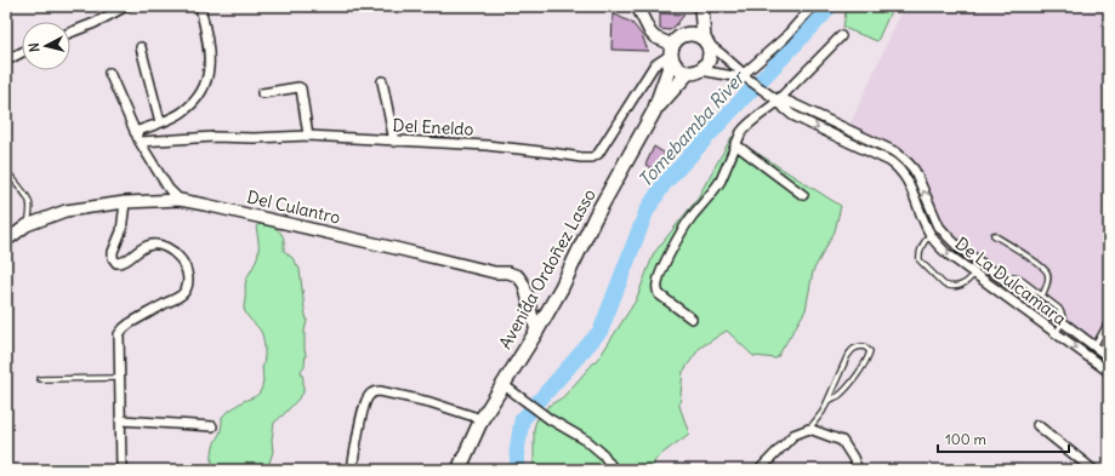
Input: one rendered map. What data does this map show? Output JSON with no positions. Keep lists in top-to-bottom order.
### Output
{
  "streets": {
    "main road": ["Avenida Ordoñez Lasso"],
    "street": ["Del Eneldo", "Del Culantro", "De La Dulcamara"]
  },
  "crossings": [
    ["Del Eneldo", "Avenida Ordoñez Lasso"],
    ["Del Eneldo", "De La Dulcamara"],
    ["Del Culantro", "Avenida Ordoñez Lasso"],
    ["Avenida Ordoñez Lasso", "De La Dulcamara"]
  ],
  "water": ["Tomebamba River"],
  "scale_bar": "100 m",
  "north": "left"
}
